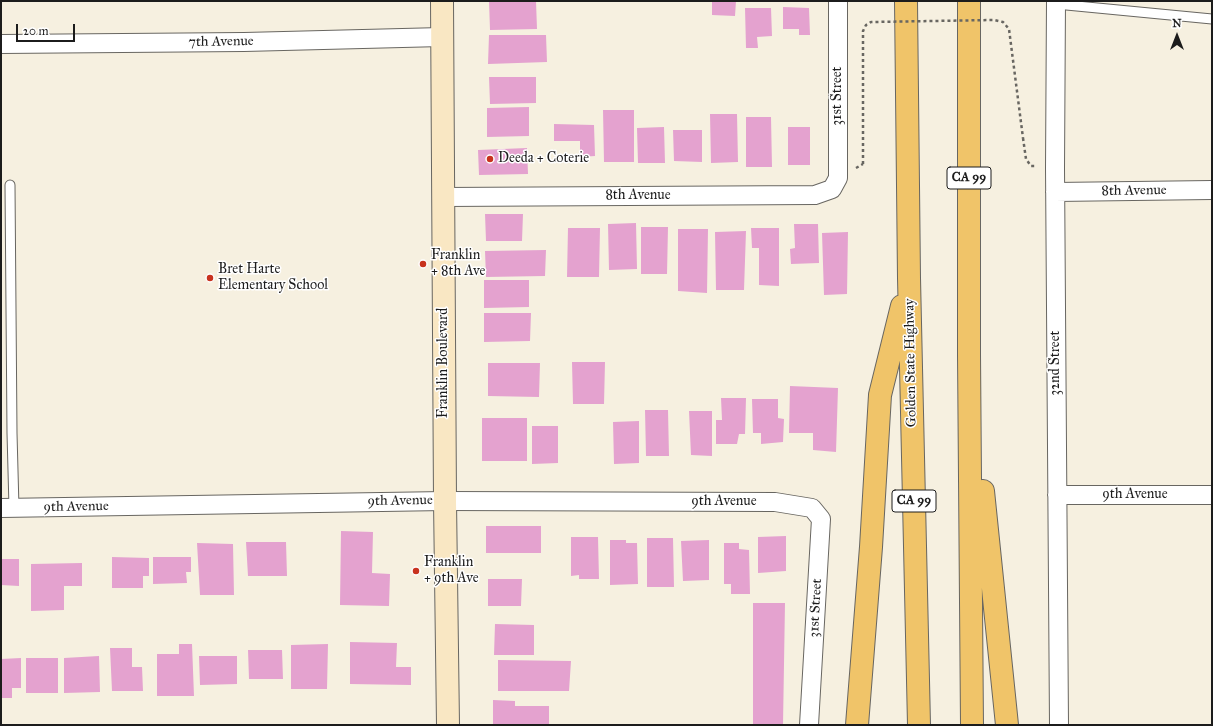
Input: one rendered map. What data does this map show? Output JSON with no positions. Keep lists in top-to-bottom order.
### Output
{
  "streets": {
    "highway": ["CA 99", "Golden State Highway"],
    "main road": ["Franklin Boulevard"],
    "street": [
      "7th Avenue",
      "31st Street",
      "8th Avenue",
      "32nd Street",
      "9th Avenue"
    ]
  },
  "crossings": [
    ["7th Avenue", "Franklin Boulevard"],
    ["31st Street", "8th Avenue"],
    ["31st Street", "9th Avenue"],
    ["8th Avenue", "Franklin Boulevard"],
    ["8th Avenue", "32nd Street"],
    ["Franklin Boulevard", "9th Avenue"],
    ["32nd Street", "9th Avenue"]
  ],
  "places": [
    "Deeda + Coterie",
    "Franklin + 8th Ave",
    "Bret Harte Elementary School",
    "Franklin + 9th Ave"
  ],
  "scale_bar": "20 m",
  "north": "top"
}
